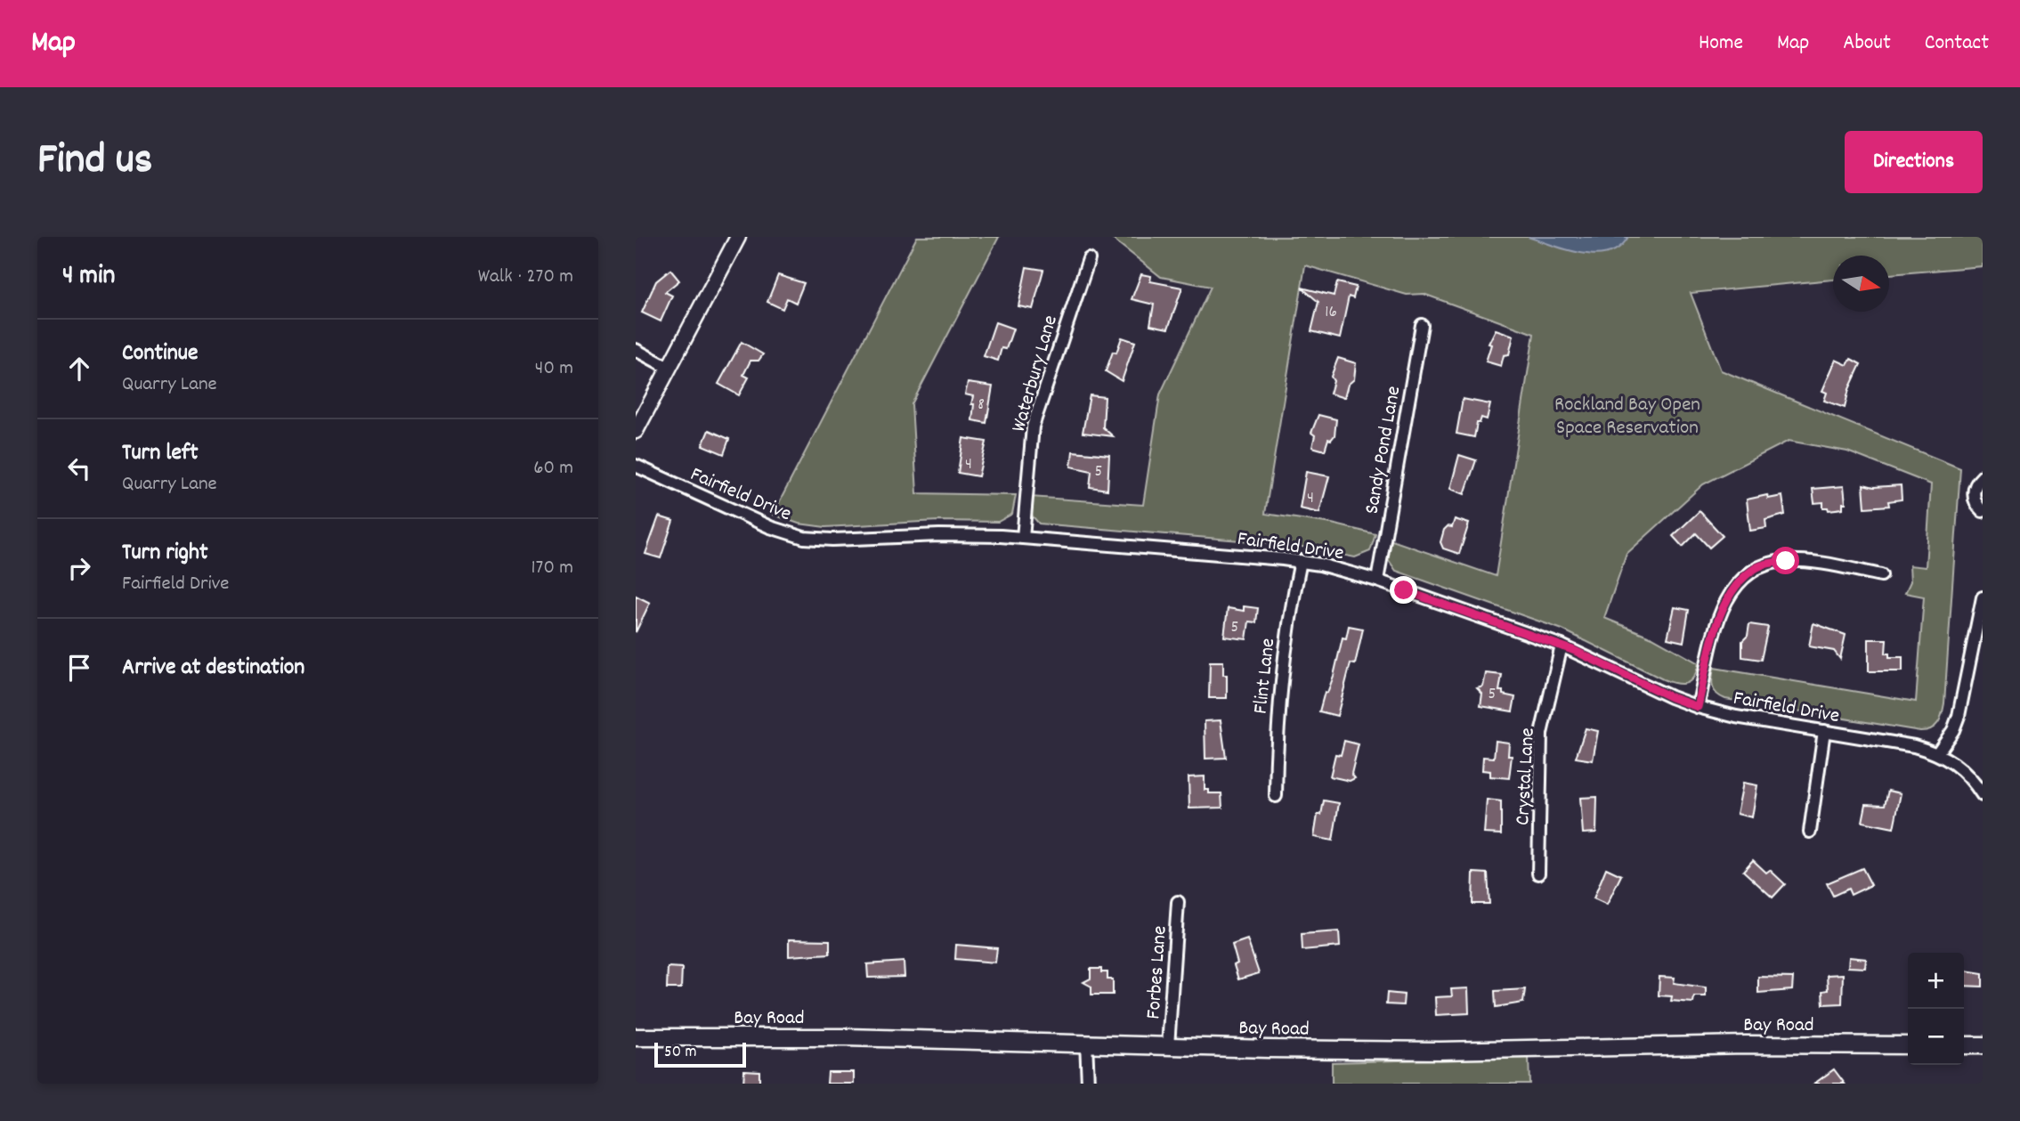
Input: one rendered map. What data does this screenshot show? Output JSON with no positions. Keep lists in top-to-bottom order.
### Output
{
  "streets": {
    "main road": ["Bay Road"],
    "street": [
      "Waterbury Lane",
      "Sandy Pond Lane",
      "Fairfield Drive",
      "Flint Lane",
      "Crystal Lane",
      "Forbes Lane"
    ]
  },
  "crossings": [
    ["Waterbury Lane", "Fairfield Drive"],
    ["Sandy Pond Lane", "Fairfield Drive"],
    ["Fairfield Drive", "Flint Lane"],
    ["Fairfield Drive", "Crystal Lane"],
    ["Forbes Lane", "Bay Road"]
  ],
  "parks": ["Rockland Bay Open Space Reservation"],
  "house_numbers": [
    "16",
    "8",
    "4",
    "5",
    "4",
    "5",
    "5"
  ],
  "scale_bar": "50 m",
  "north": "right",
  "page": {
    "header": "Map",
    "nav": [
      "Home",
      "Map",
      "About",
      "Contact"
    ],
    "title": "Find us",
    "buttons": "Directions",
    "heading": ["4 min", "Walk · 270 m"],
    "list": [
      ["Continue", "Quarry Lane", "40 m"],
      ["Turn left", "Quarry Lane", "60 m"],
      ["Turn right", "Fairfield Drive", "170 m"],
      "Arrive at destination"
    ],
    "map_buttons": ["+", "−"],
    "scale": "50 m"
  }
}
